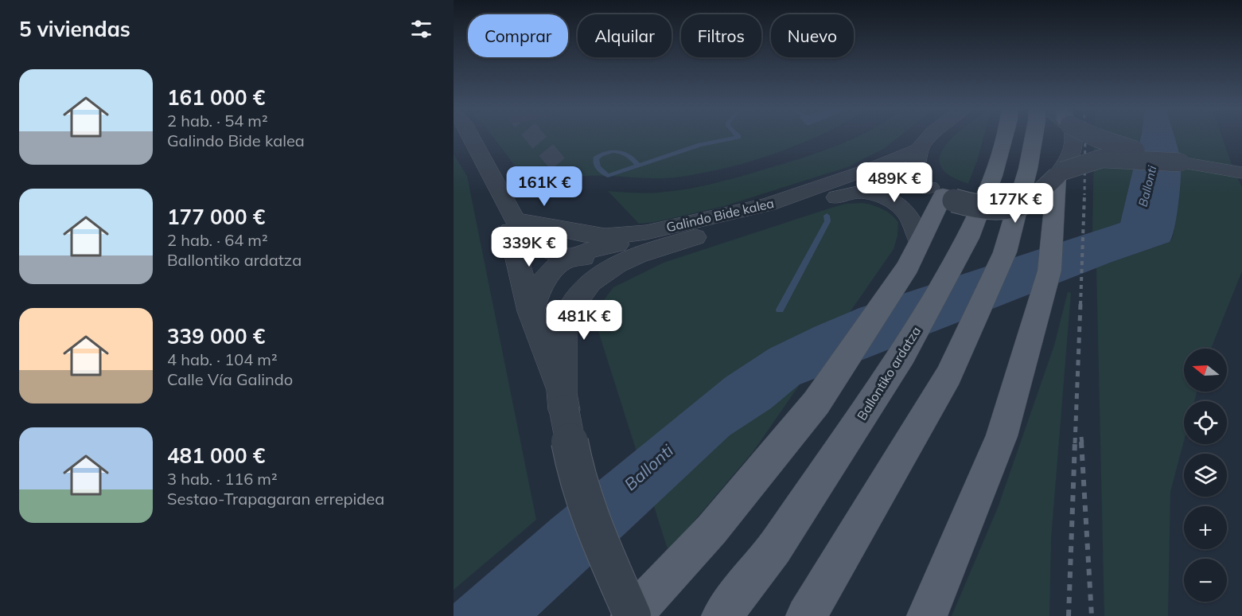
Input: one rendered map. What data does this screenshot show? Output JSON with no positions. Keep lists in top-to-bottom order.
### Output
{
  "streets": {
    "main road": ["Ballontiko ardatza"],
    "street": ["Galindo Bide kalea"]
  },
  "water": ["Ballonti"],
  "north": "left",
  "page": {
    "heading": "5 viviendas",
    "chip": [
      "Comprar",
      "Alquilar",
      "Filtros",
      "Nuevo"
    ],
    "list": [
      {
        "name": "161 000 €",
        "note": "2 hab. · 54 m² · Galindo Bide kalea"
      },
      {
        "name": "177 000 €",
        "note": "2 hab. · 64 m² · Ballontiko ardatza"
      },
      {
        "name": "339 000 €",
        "note": "4 hab. · 104 m² · Calle Vía Galindo"
      },
      {
        "name": "481 000 €",
        "note": "3 hab. · 116 m² · Sestao-Trapagaran errepidea"
      }
    ],
    "price": [
      "489K €",
      "161K €",
      "177K €",
      "339K €",
      "481K €"
    ],
    "map_buttons": ["+", "−"]
  }
}
